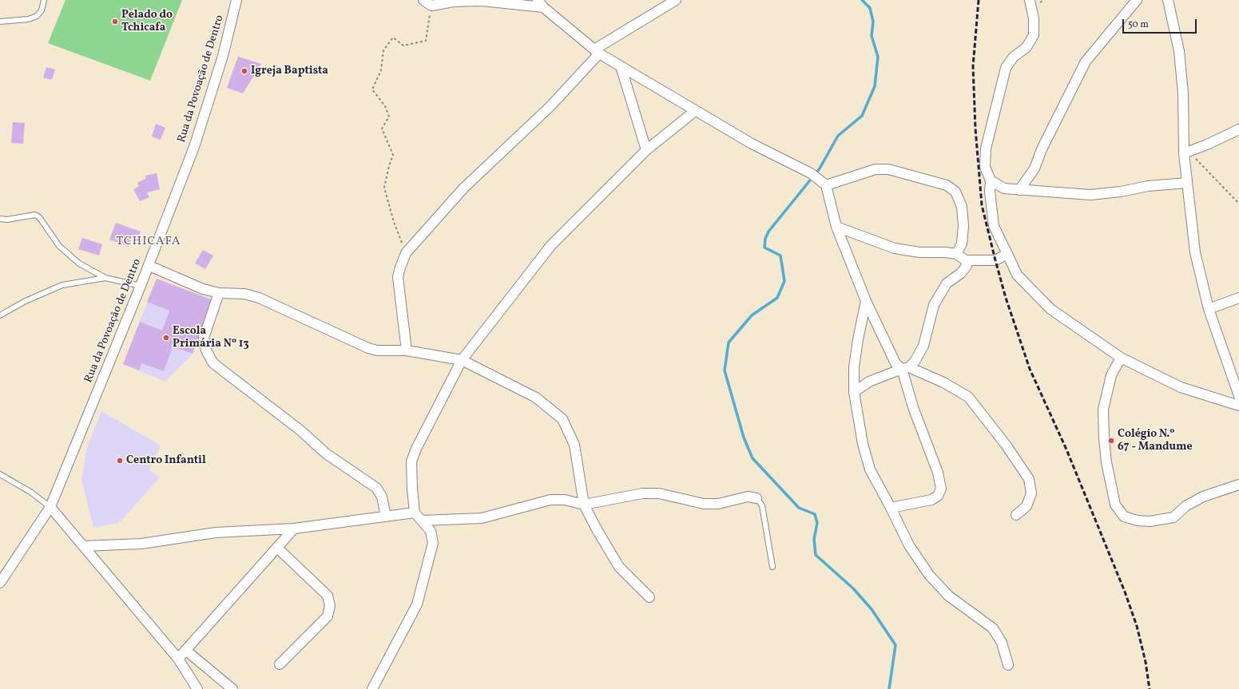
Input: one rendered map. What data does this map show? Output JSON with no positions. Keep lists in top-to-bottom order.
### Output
{
  "streets": {
    "street": ["Rua da Povoação de Dentro"]
  },
  "districts": ["TCHICAFA"],
  "places": [
    "Pelado do Tchicafa",
    "Igreja Baptista",
    "Escola Primária Nº 13",
    "Colégio N.º 67 - Mandume",
    "Centro Infantil"
  ],
  "scale_bar": "50 m"
}
